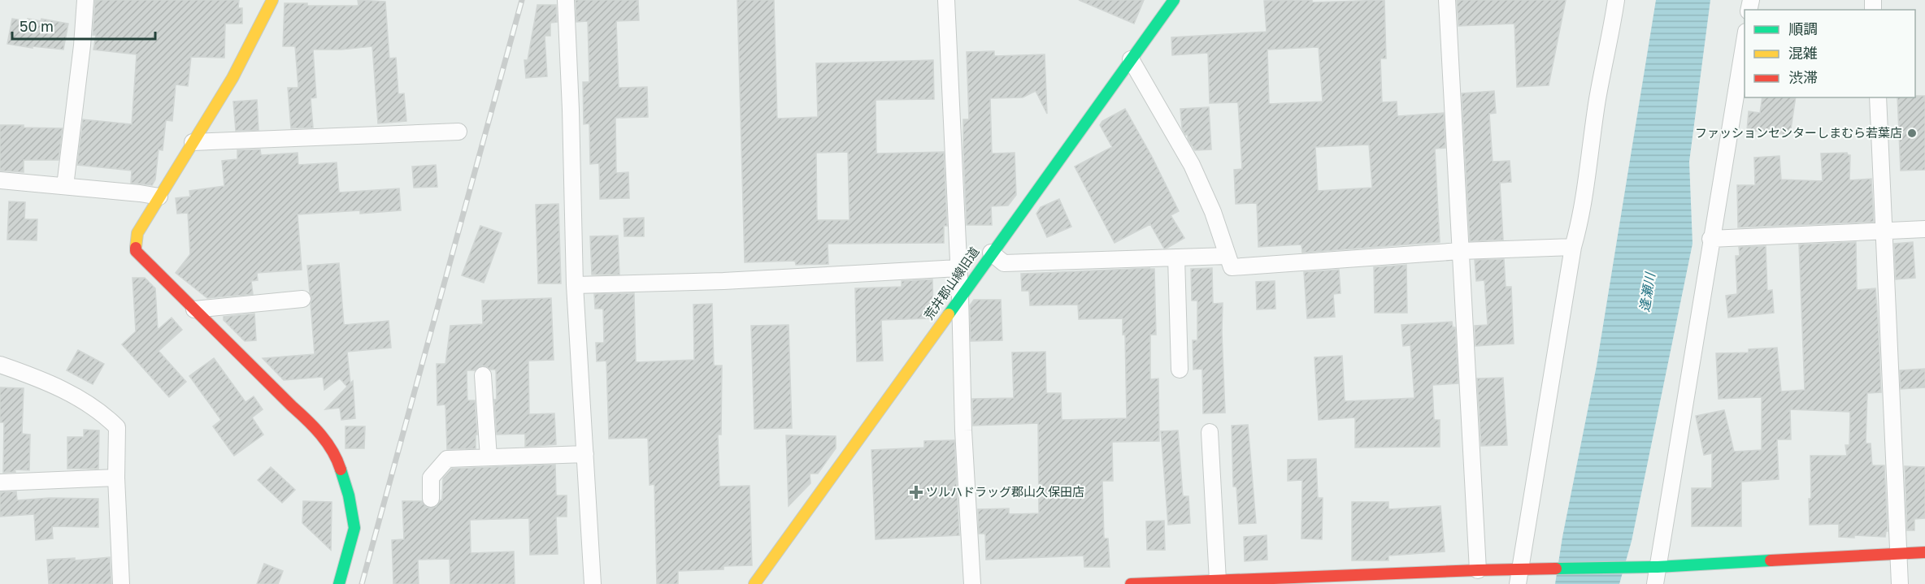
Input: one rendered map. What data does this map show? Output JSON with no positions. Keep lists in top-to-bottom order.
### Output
{
  "streets": {
    "street": ["荒井郡山線旧道"]
  },
  "water": ["逢瀬川"],
  "places": {
    "other": ["ファッションセンターしまむら若葉店"],
    "health": ["ツルハドラッグ郡山久保田店"]
  },
  "legend": ["順調", "混雑", "渋滞"],
  "scale_bar": "50 m"
}
